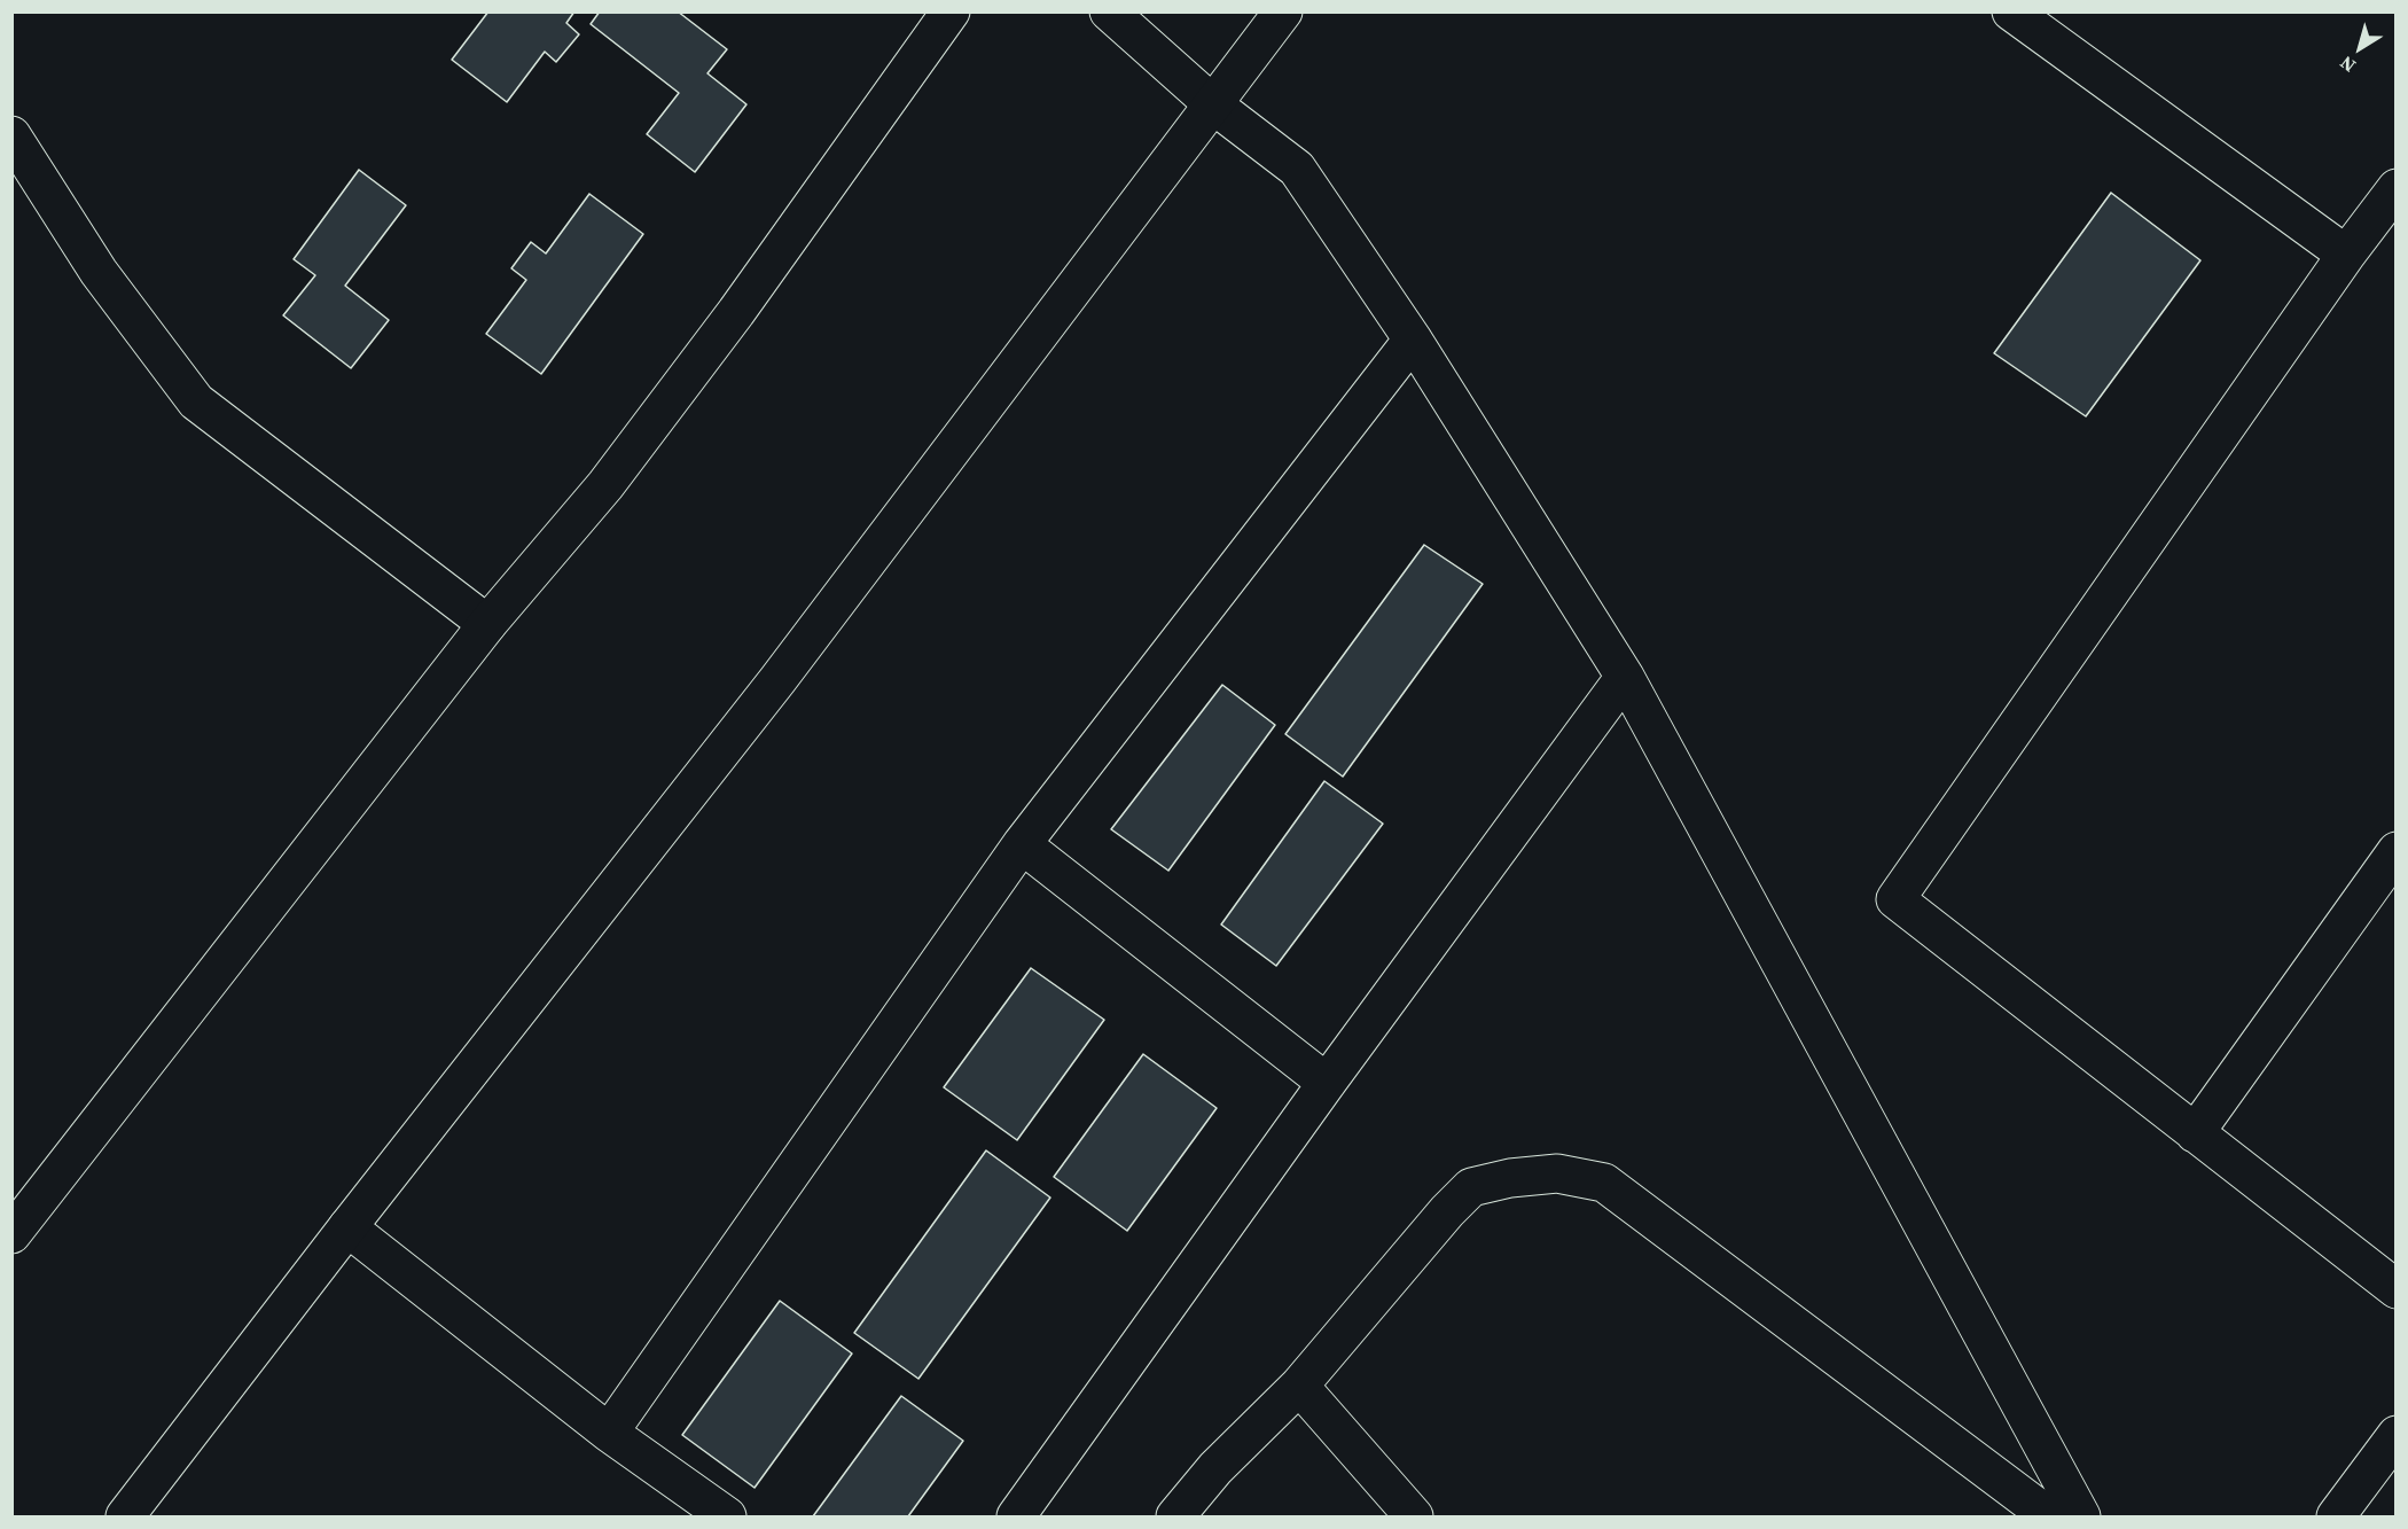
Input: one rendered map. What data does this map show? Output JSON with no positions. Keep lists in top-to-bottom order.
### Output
{
  "north": "bottom left"
}
